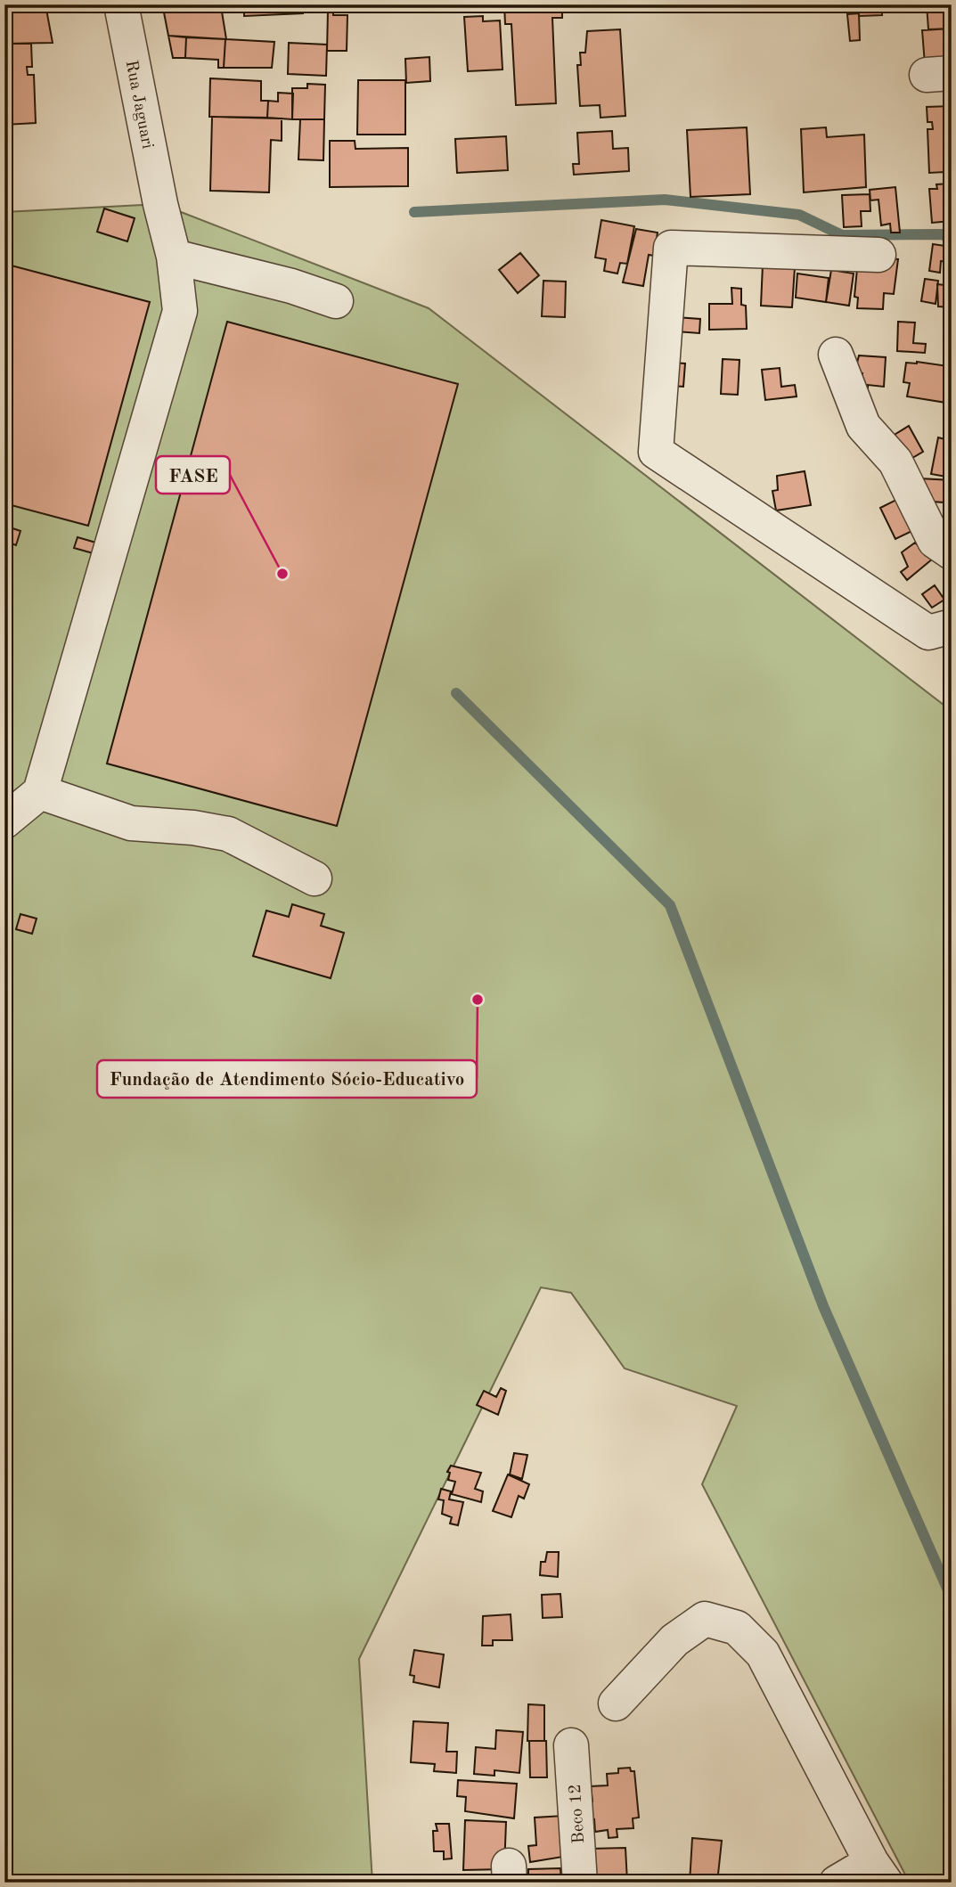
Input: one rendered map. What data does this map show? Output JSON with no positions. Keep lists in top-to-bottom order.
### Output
{
  "streets": {
    "street": ["Rua Jaguari", "Beco 12"]
  },
  "places": ["FASE", "Fundação de Atendimento Sócio-Educativo"]
}
